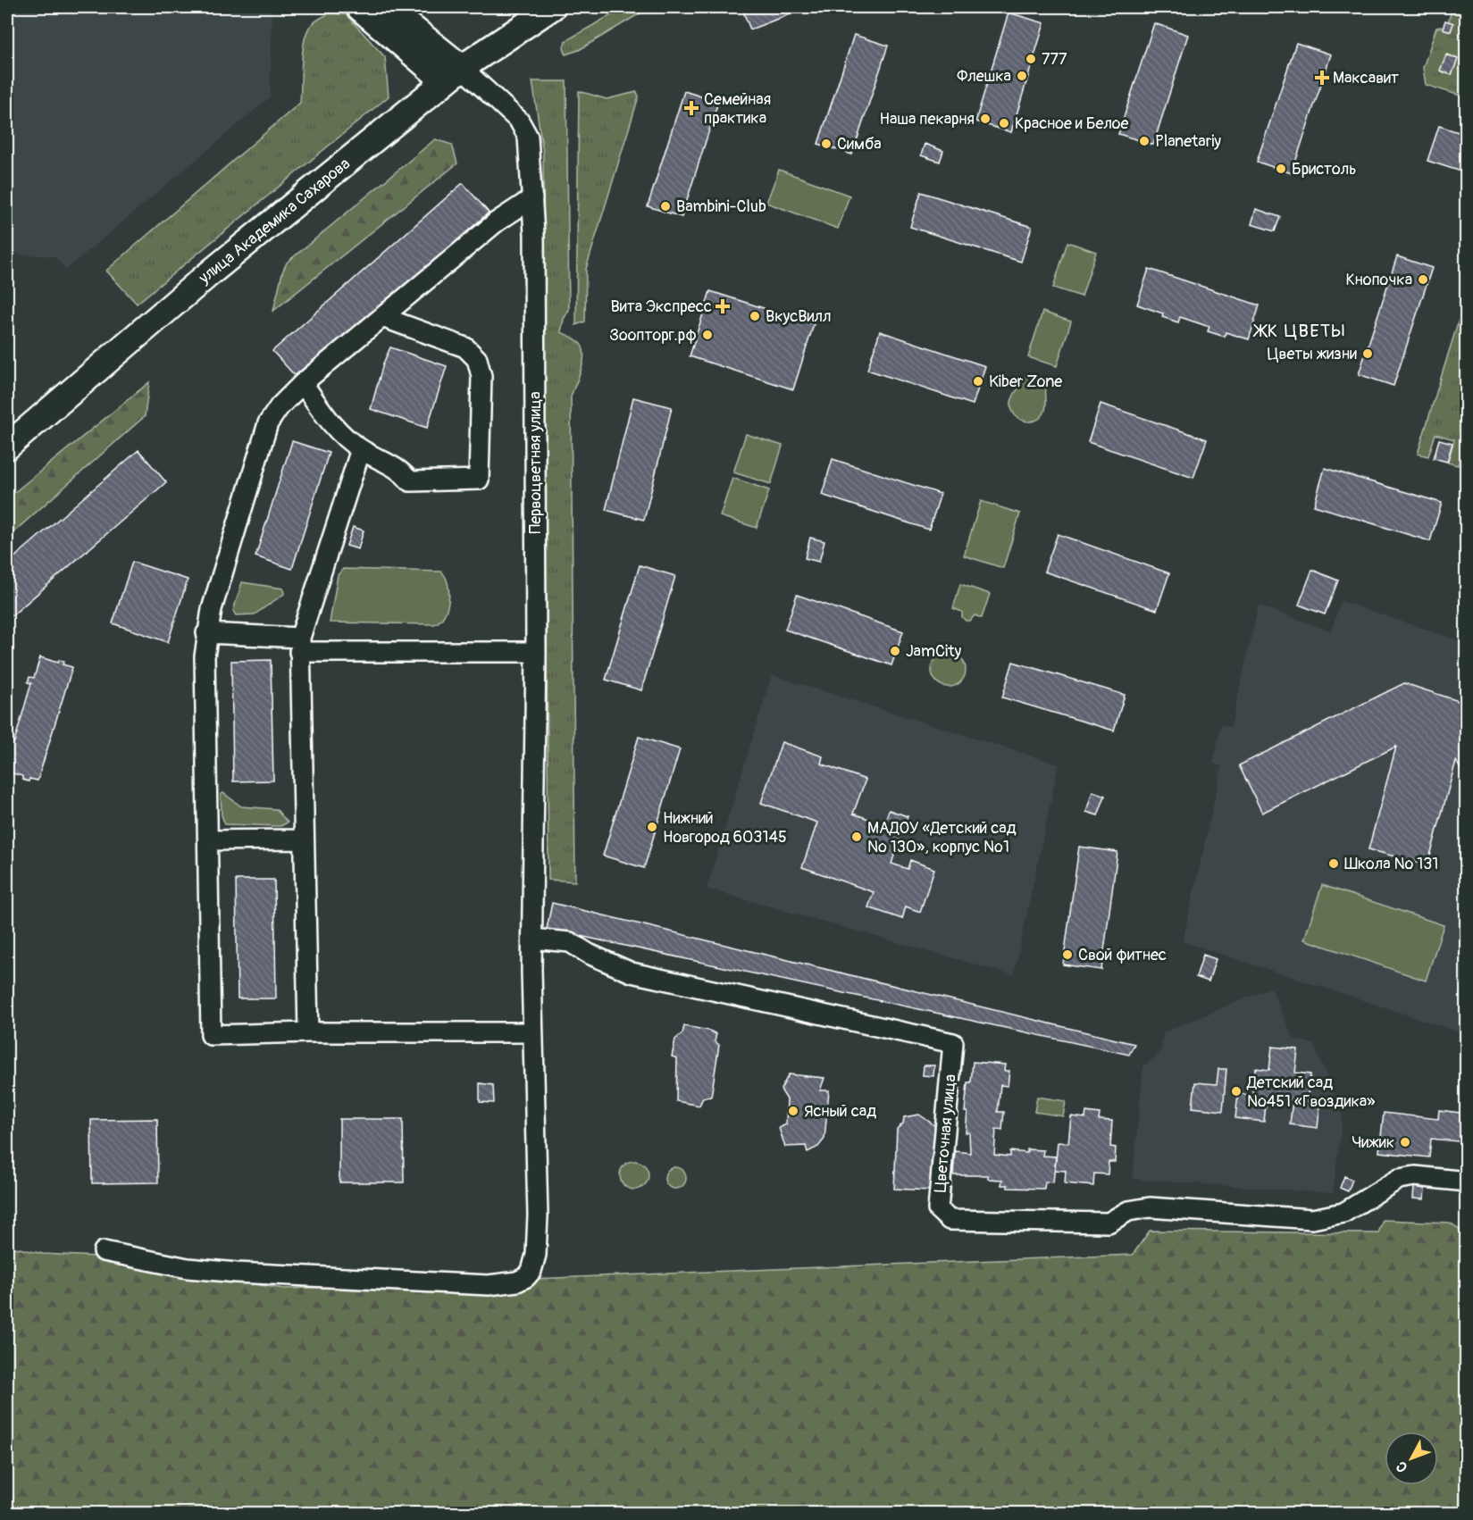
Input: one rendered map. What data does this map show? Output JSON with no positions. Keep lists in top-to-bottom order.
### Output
{
  "streets": {
    "main road": ["улица Академика Сахарова"],
    "street": ["Первоцветная улица", "Цветочная улица"]
  },
  "crossings": [
    ["улица Академика Сахарова", "Первоцветная улица"],
    ["Первоцветная улица", "Цветочная улица"]
  ],
  "districts": ["ЖК ЦВЕТЫ"],
  "places": {
    "other": [
      "777",
      "Флешка",
      "Наша пекарня",
      "Красное и Белое",
      "Planetariy",
      "Симба",
      "Бристоль",
      "Bambini-Club",
      "Кнопочка",
      "ВкусВилл",
      "Зоопторг.рф",
      "Цветы жизни",
      "Kiber Zone",
      "JamCity",
      "Нижний Новгород 603145",
      "МАДОУ «Детский сад № 130», корпус №1",
      "Школа № 131",
      "Свой фитнес",
      "Детский сад №451 «Гвоздика»",
      "Ясный сад",
      "Чижик"
    ],
    "health": ["Максавит", "Семейная практика", "Вита Экспресс"]
  },
  "north": "bottom left"
}
